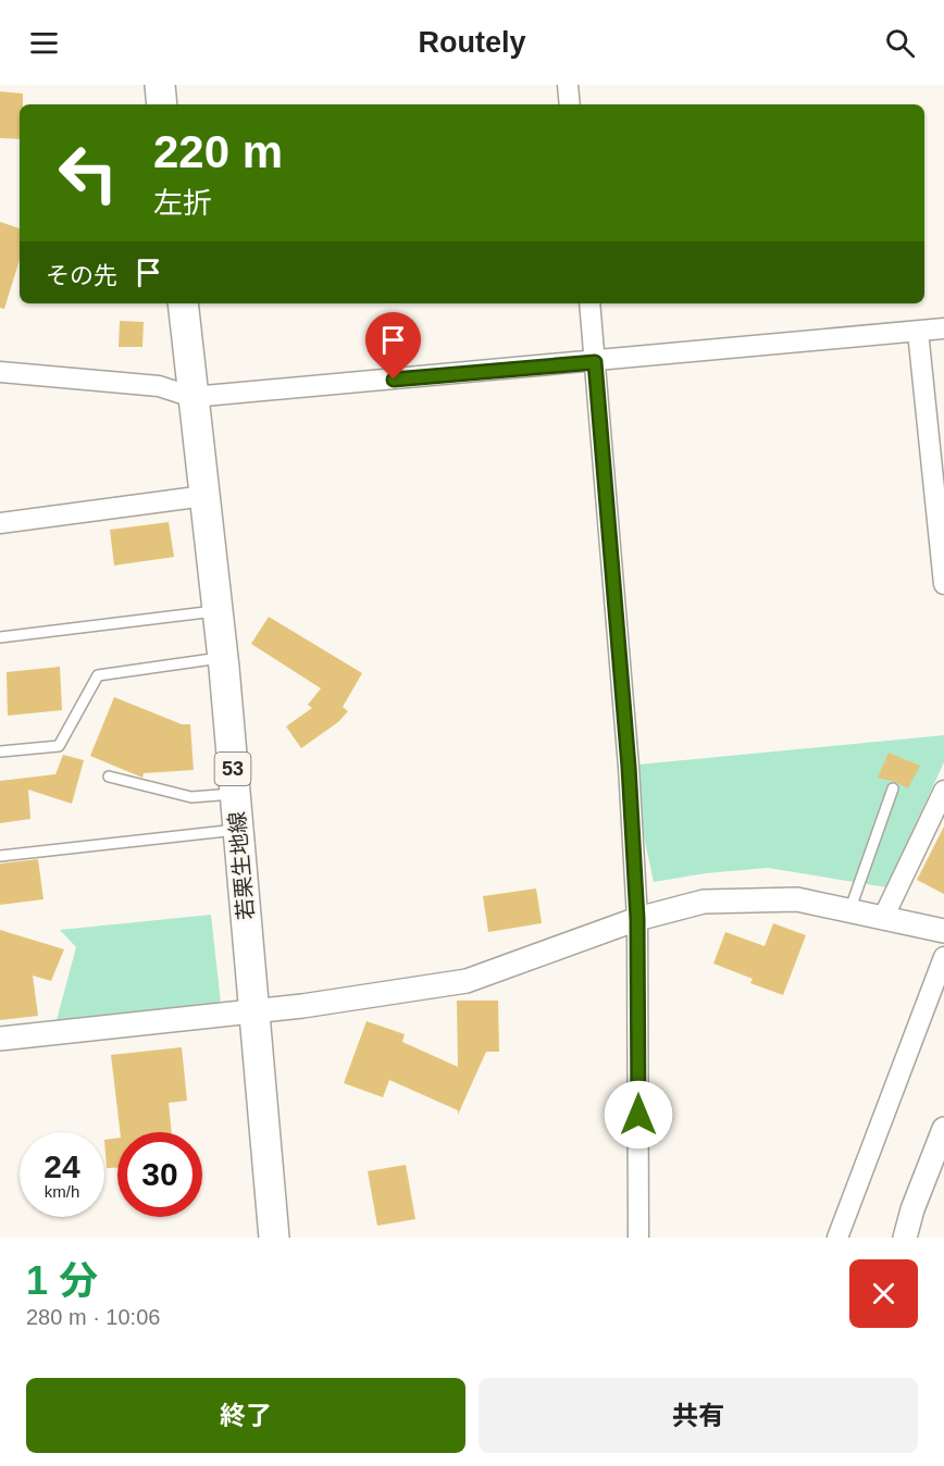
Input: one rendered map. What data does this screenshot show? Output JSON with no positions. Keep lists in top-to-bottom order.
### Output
{
  "streets": {
    "main road": ["53", "若栗生地線"]
  },
  "page": {
    "header": "Routely",
    "turn": ["220 m", "左折"],
    "then": "その先",
    "speed": "24 km/h",
    "limit": "30",
    "heading": ["1 分", "280 m · 10:06"],
    "buttons": ["終了", "共有"]
  }
}
